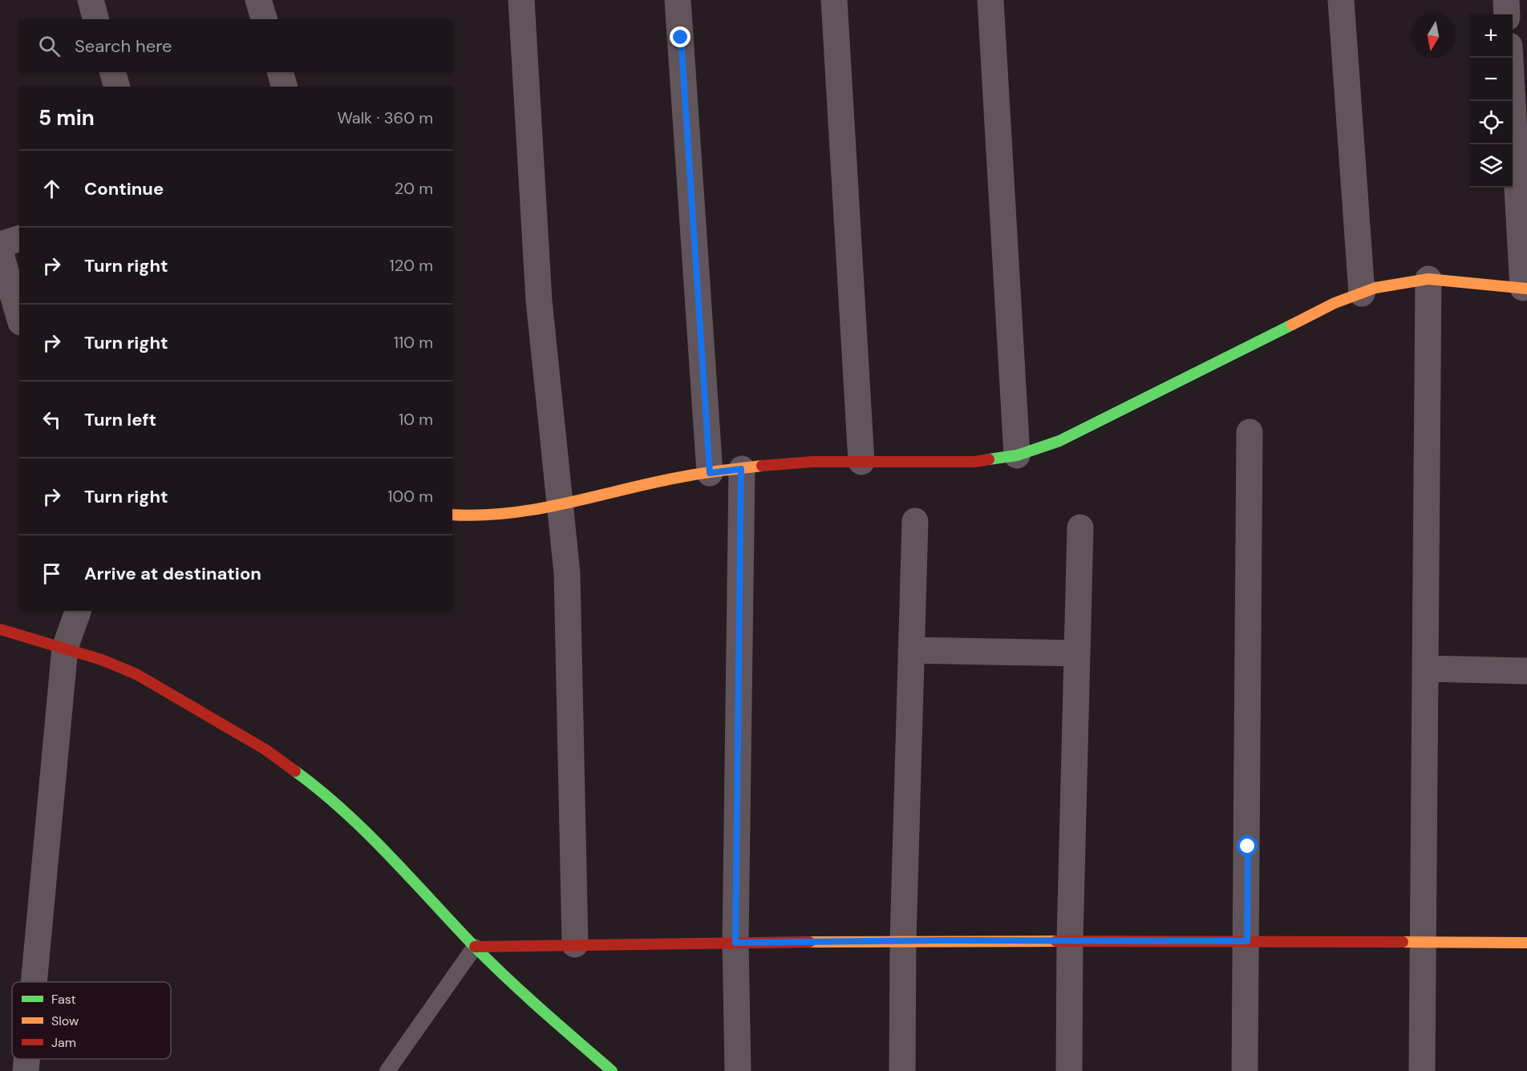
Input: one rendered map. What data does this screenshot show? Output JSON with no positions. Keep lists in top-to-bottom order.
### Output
{
  "legend": ["Fast", "Slow", "Jam"],
  "north": "bottom",
  "page": {
    "map_buttons": ["+", "−"],
    "search": "Search here",
    "heading": ["5 min", "Walk · 360 m"],
    "list": [
      ["Continue", "20 m"],
      ["Turn right", "120 m"],
      ["Turn right", "110 m"],
      ["Turn left", "10 m"],
      ["Turn right", "100 m"],
      "Arrive at destination"
    ]
  }
}
